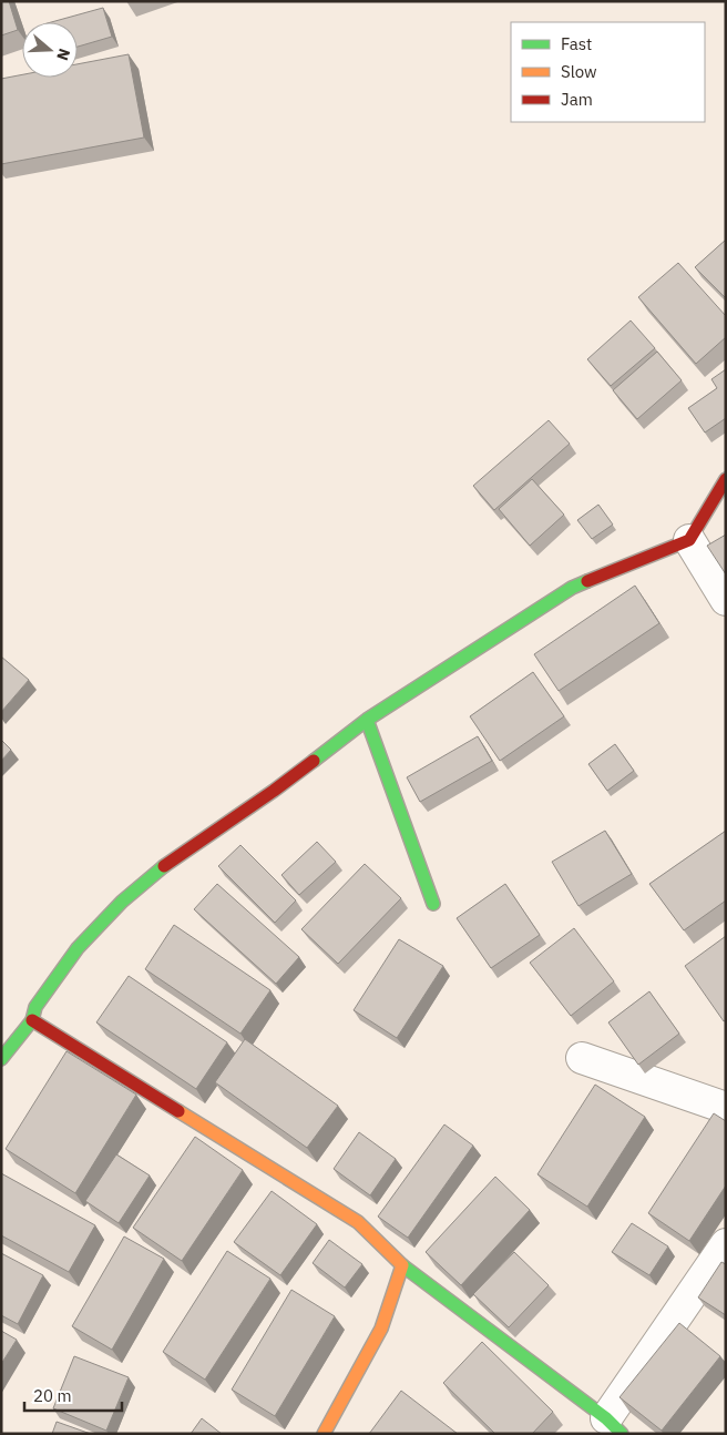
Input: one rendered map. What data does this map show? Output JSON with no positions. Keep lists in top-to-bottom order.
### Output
{
  "legend": ["Fast", "Slow", "Jam"],
  "scale_bar": "20 m",
  "north": "right"
}
